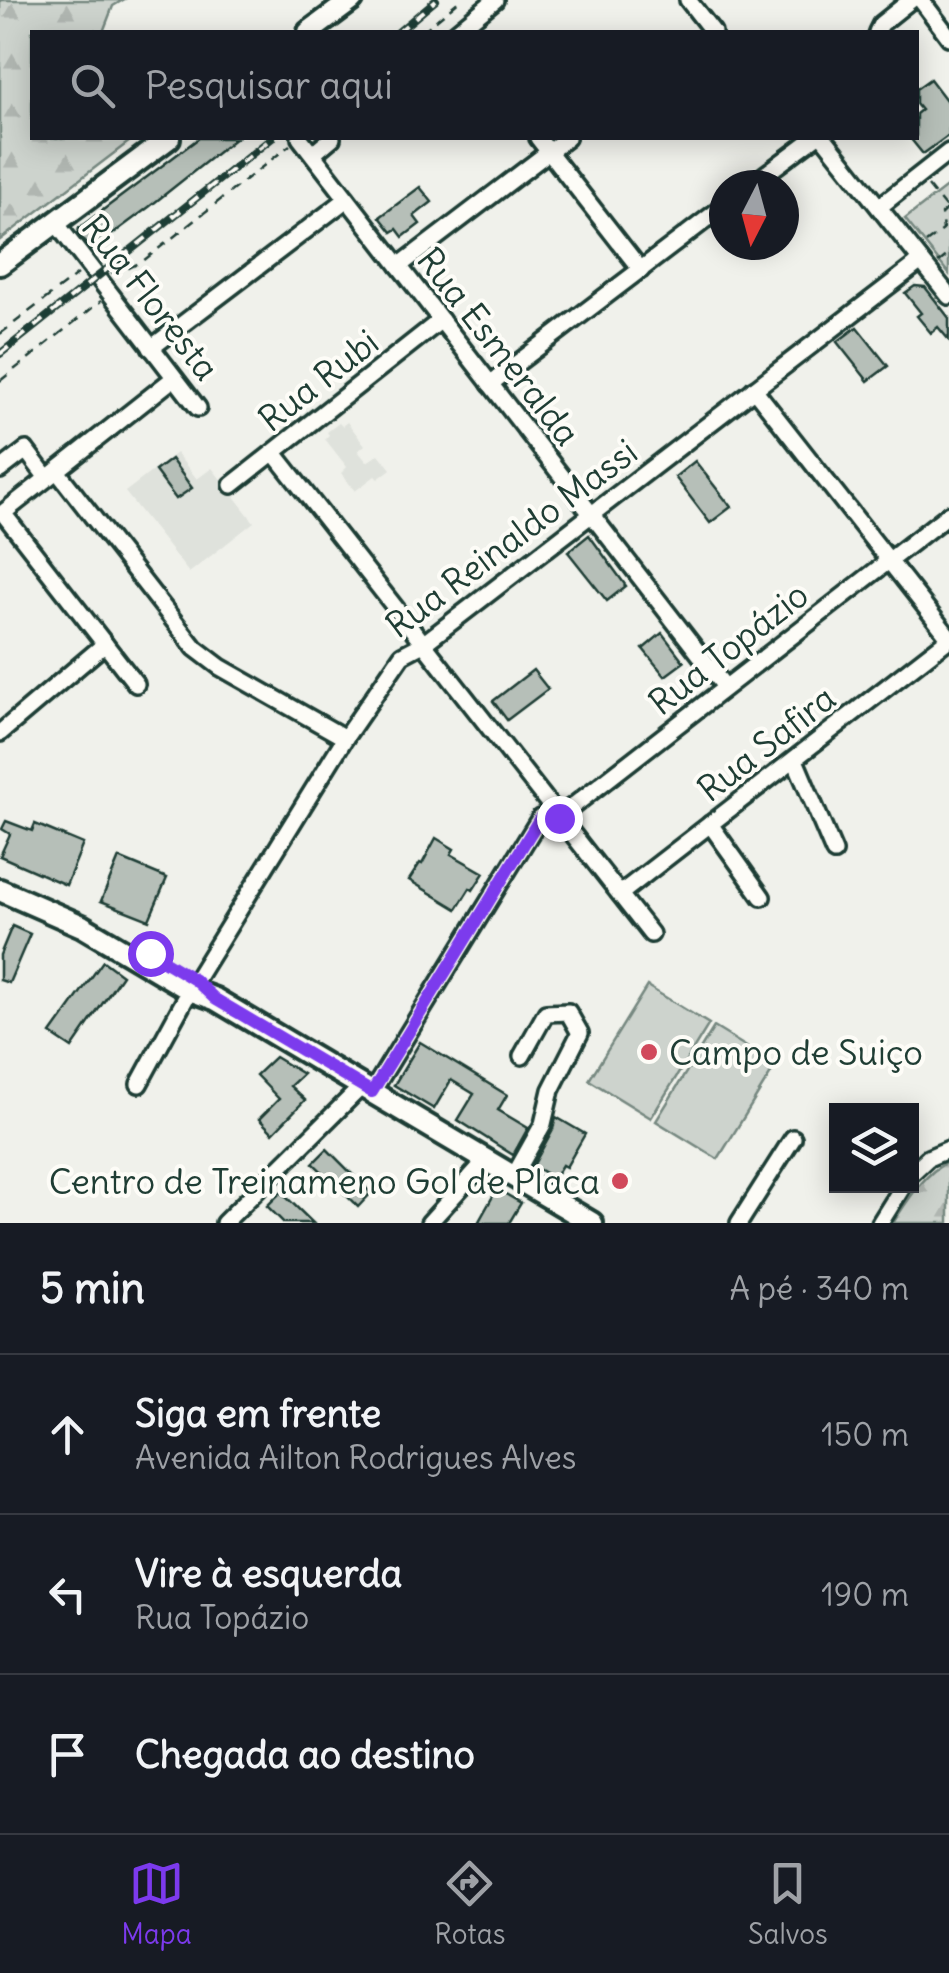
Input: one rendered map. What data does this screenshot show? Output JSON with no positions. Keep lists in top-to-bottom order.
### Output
{
  "streets": {
    "street": [
      "Rua Floresta",
      "Rua Esmeralda",
      "Rua Rubi",
      "Rua Reinaldo Massi",
      "Rua Topázio",
      "Rua Safira"
    ]
  },
  "crossings": [
    ["Rua Esmeralda", "Rua Rubi"],
    ["Rua Esmeralda", "Rua Reinaldo Massi"],
    ["Rua Esmeralda", "Rua Topázio"]
  ],
  "places": ["Campo de Suiço", "Centro de Treinameno Gol de Placa"],
  "north": "bottom",
  "page": {
    "search": "Pesquisar aqui",
    "heading": ["5 min", "A pé · 340 m"],
    "list": [
      ["Siga em frente", "Avenida Ailton Rodrigues Alves", "150 m"],
      ["Vire à esquerda", "Rua Topázio", "190 m"],
      "Chegada ao destino"
    ],
    "nav": ["Mapa", "Rotas", "Salvos"]
  }
}
